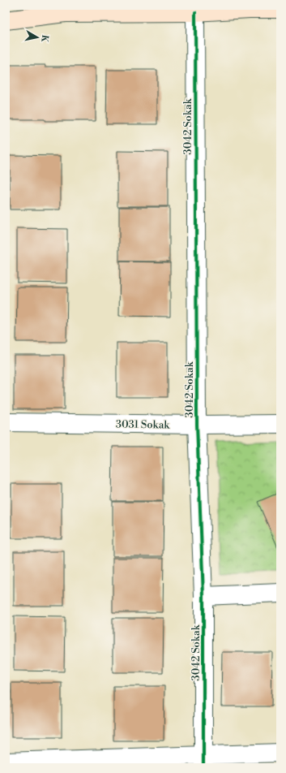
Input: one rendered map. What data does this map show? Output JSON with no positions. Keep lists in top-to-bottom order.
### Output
{
  "streets": {
    "street": ["3042 Sokak", "3031 Sokak"]
  },
  "crossings": [
    ["3042 Sokak", "3031 Sokak"]
  ],
  "north": "right"
}
